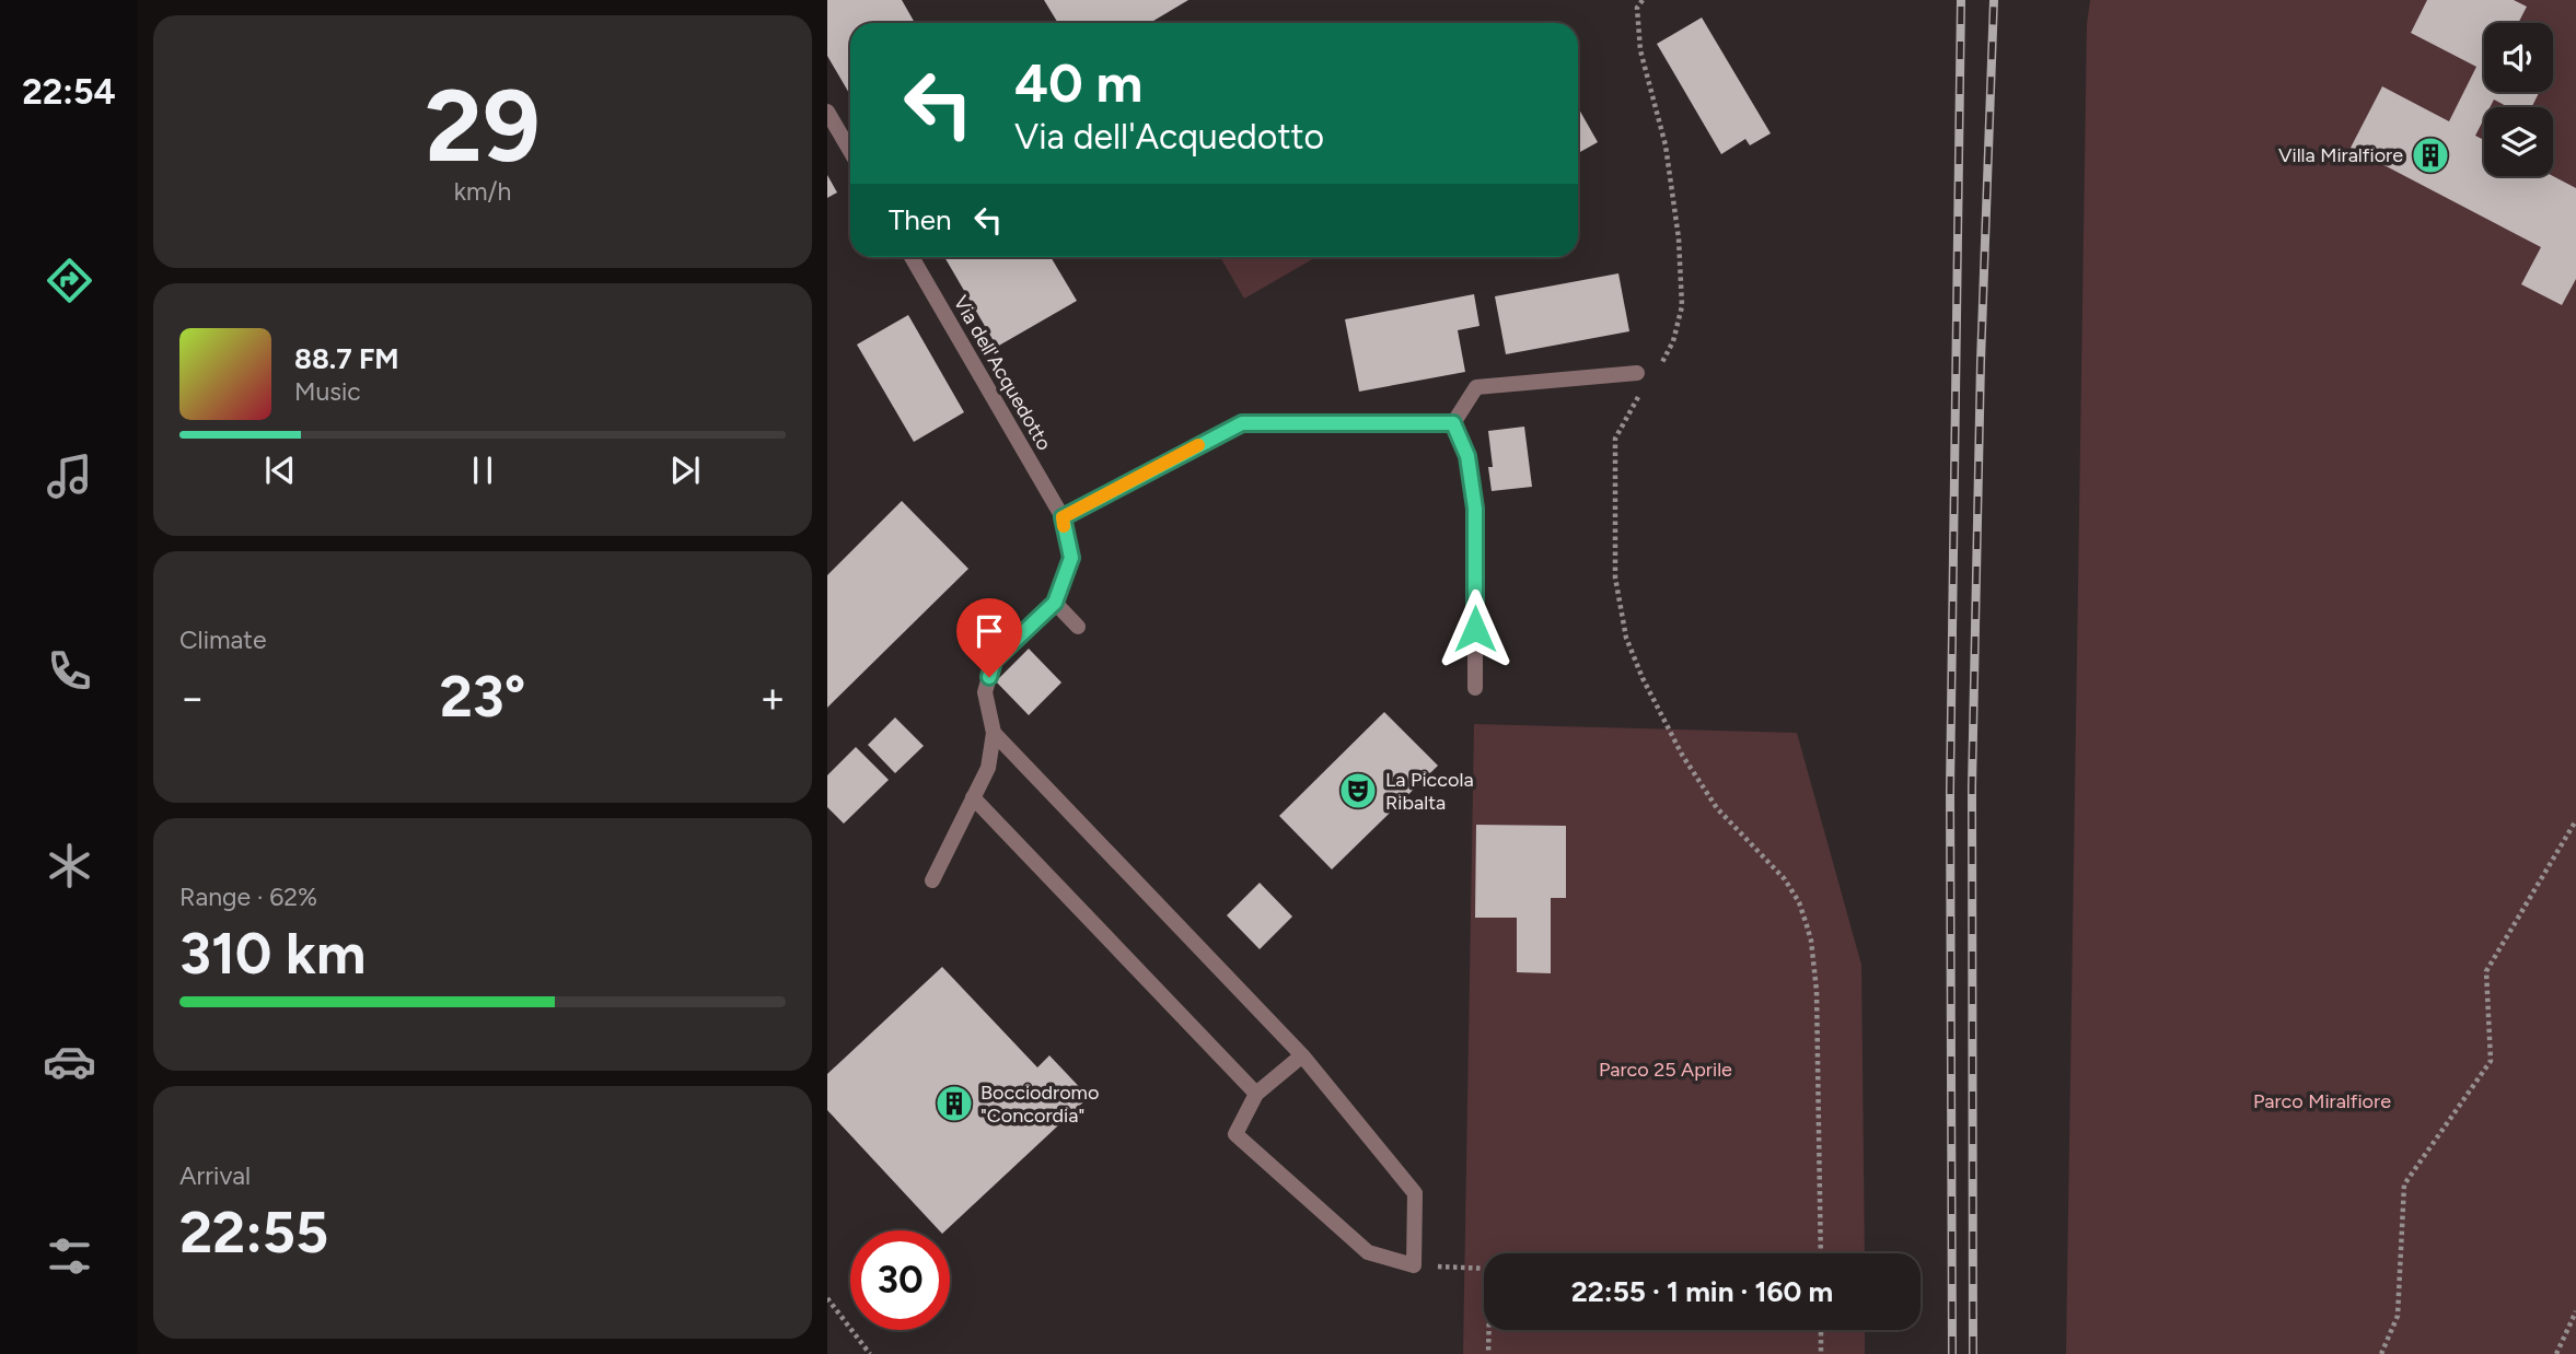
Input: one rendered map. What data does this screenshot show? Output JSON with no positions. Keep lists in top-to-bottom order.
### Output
{
  "streets": {
    "street": ["Via dell'Acquedotto"]
  },
  "parks": ["Parco 25 Aprile", "Parco Miralfiore"],
  "places": {
    "building": ["Villa Miralfiore", "Bocciodromo \"Concordia\""],
    "theatre": ["La Piccola Ribalta"]
  },
  "page": {
    "tabs": "22:54",
    "tile": [
      ["29", "km/h"],
      "Climate",
      ["Range · 62%", "310 km"],
      ["Arrival", "22:55"]
    ],
    "turn": ["40 m", "Via dell'Acquedotto"],
    "then": "Then",
    "song": ["88.7 FM", "Music"],
    "heat": ["−", "23°", "+"],
    "limit": "30",
    "trip": "22:55 · 1 min · 160 m"
  }
}
